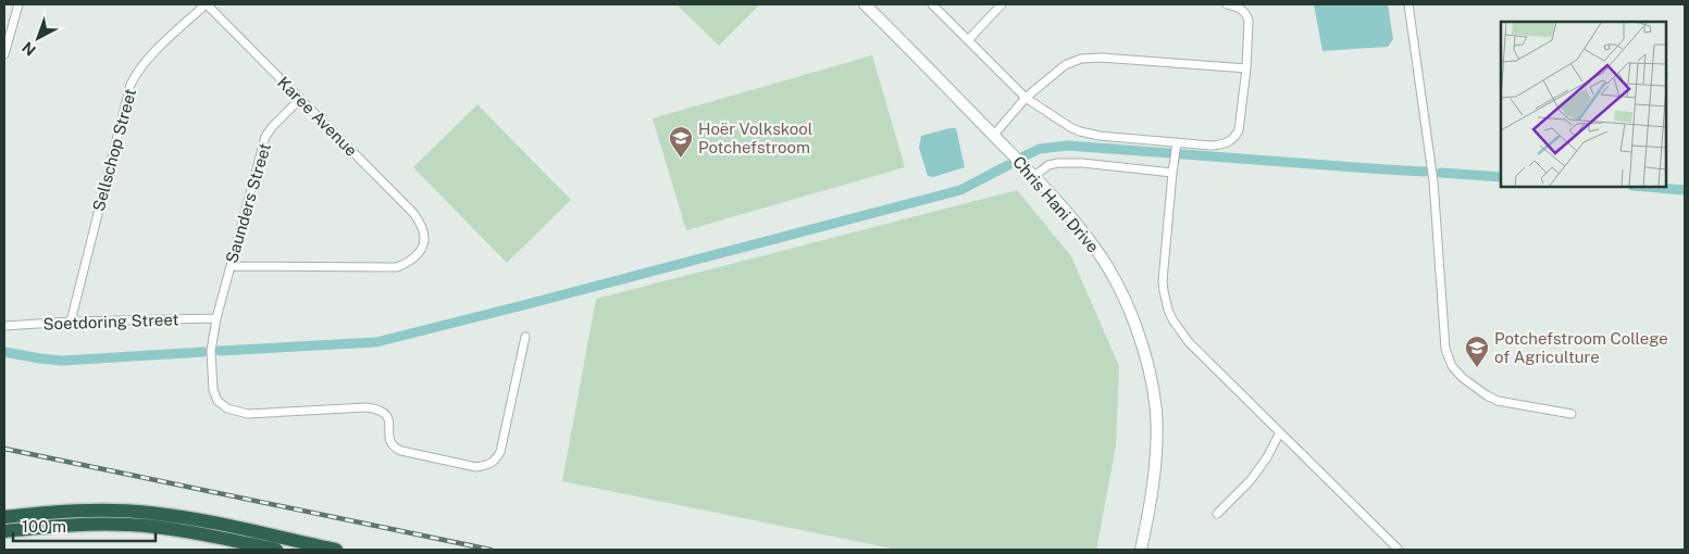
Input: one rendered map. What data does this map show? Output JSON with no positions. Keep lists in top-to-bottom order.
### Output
{
  "streets": {
    "street": [
      "Karee Avenue",
      "Sellschop Street",
      "Saunders Street",
      "Chris Hani Drive",
      "Soetdoring Street"
    ]
  },
  "crossings": [
    ["Karee Avenue", "Sellschop Street"],
    ["Karee Avenue", "Saunders Street"],
    ["Sellschop Street", "Soetdoring Street"],
    ["Saunders Street", "Soetdoring Street"]
  ],
  "places": {
    "school or university": ["Hoër Volkskool Potchefstroom", "Potchefstroom College of Agriculture"]
  },
  "scale_bar": "100 m",
  "north": "bottom left"
}
